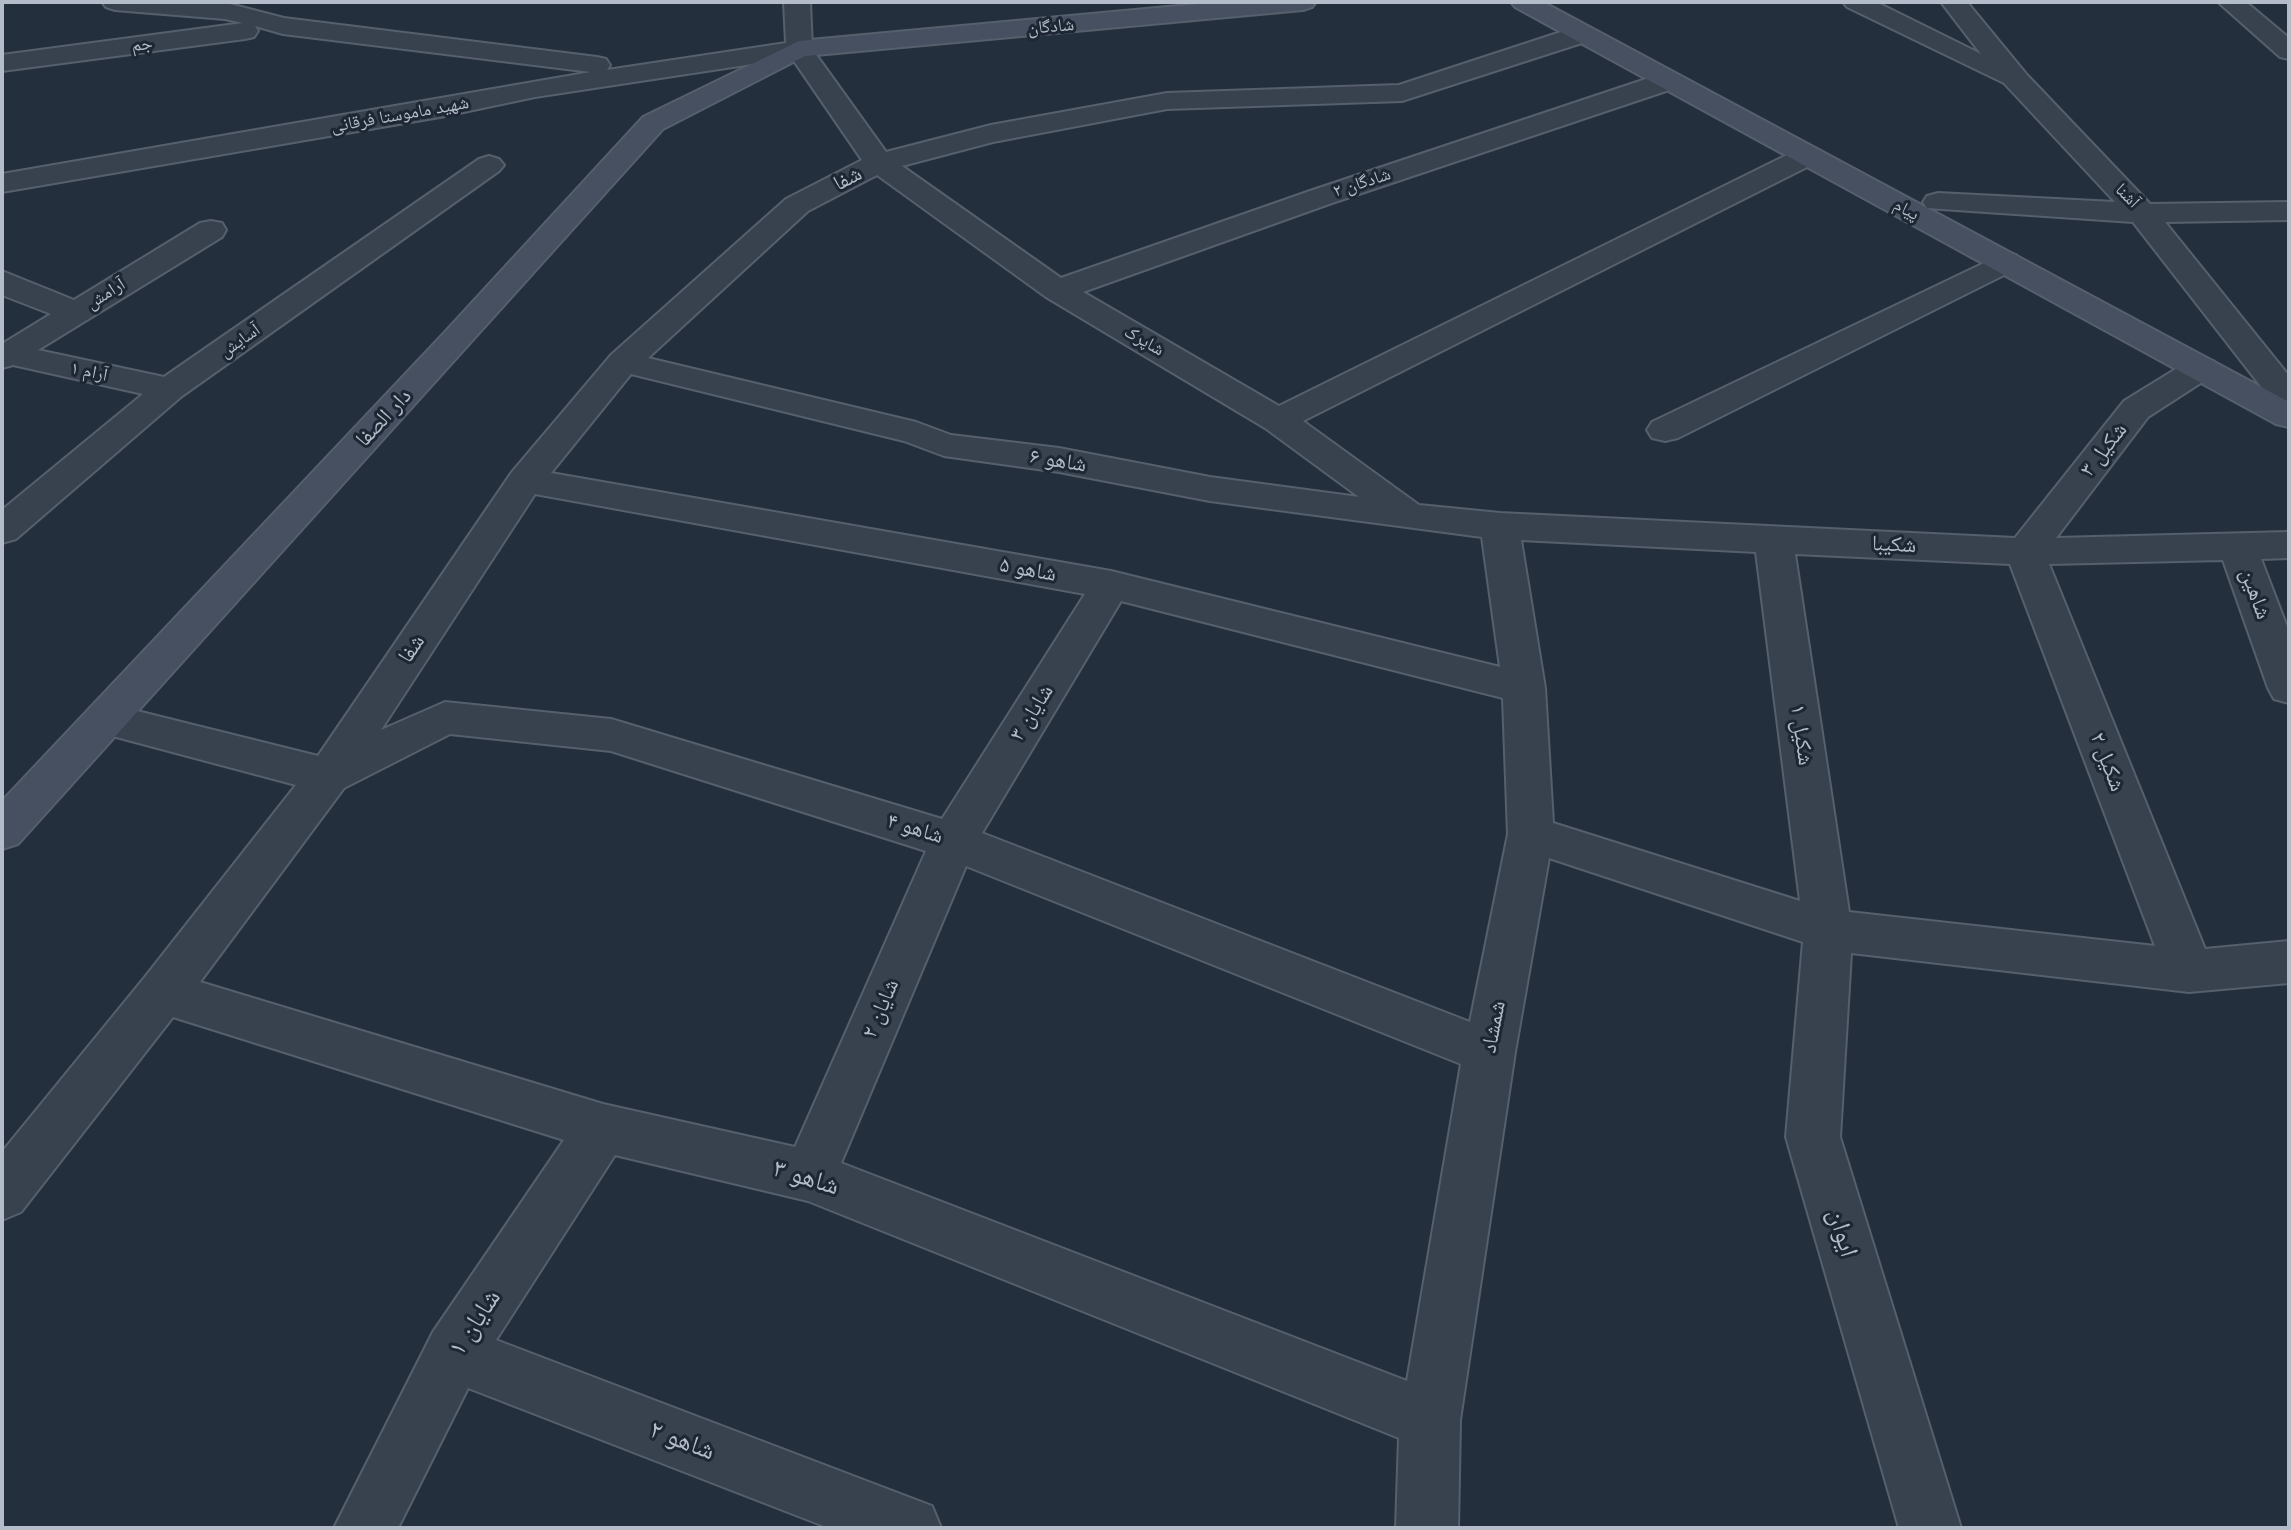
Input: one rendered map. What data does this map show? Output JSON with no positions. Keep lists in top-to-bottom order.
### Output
{
  "streets": {
    "main road": ["شادگان", "پیام", "دار الصفا"],
    "street": [
      "جم",
      "شهید ماموستا فرقانی",
      "شفا",
      "شادگان ۲",
      "آشنا",
      "آرامش",
      "آسایش",
      "شاپرک",
      "آرام ۱",
      "شکیل ۳",
      "شاهو ۶",
      "شکیبا",
      "شاهو ۵",
      "شاهین",
      "شایان ۳",
      "شکیل ۱",
      "شکیل ۲",
      "شاهو ۴",
      "شایان ۲",
      "شمشاد",
      "شاهو ۳",
      "ایوان",
      "شایان ۱",
      "شاهو ۲"
    ]
  },
  "crossings": [
    ["شادگان", "شهید ماموستا فرقانی"],
    ["شادگان", "شاپرک"],
    ["شادگان", "دار الصفا"],
    ["شهید ماموستا فرقانی", "شاپرک"],
    ["شهید ماموستا فرقانی", "دار الصفا"],
    ["شفا", "پیام"],
    ["شفا", "شاپرک"],
    ["شفا", "شاهو ۶"],
    ["شفا", "شاهو ۵"],
    ["شفا", "شاهو ۴"],
    ["شفا", "شاهو ۳"],
    ["شادگان ۲", "پیام"],
    ["شادگان ۲", "شاپرک"],
    ["پیام", "شکیل ۳"],
    ["آرامش", "آرام ۱"],
    ["آسایش", "آرام ۱"],
    ["شاپرک", "دار الصفا"],
    ["شاپرک", "شاهو ۶"],
    ["شکیل ۳", "شکیبا"],
    ["شکیل ۳", "شکیل ۲"],
    ["شاهو ۶", "شکیبا"],
    ["شاهو ۶", "شمشاد"],
    ["شکیبا", "شاهین"],
    ["شکیبا", "شکیل ۱"],
    ["شکیبا", "شکیل ۲"],
    ["شکیبا", "شمشاد"],
    ["شاهو ۵", "شایان ۳"],
    ["شاهو ۵", "شمشاد"],
    ["شایان ۳", "شاهو ۴"],
    ["شایان ۳", "شایان ۲"],
    ["شکیل ۱", "ایوان"],
    ["شاهو ۴", "شایان ۲"],
    ["شاهو ۴", "شمشاد"],
    ["شایان ۲", "شاهو ۳"],
    ["شمشاد", "شاهو ۳"],
    ["شاهو ۳", "شایان ۱"],
    ["شایان ۱", "شاهو ۲"]
  ]
}
